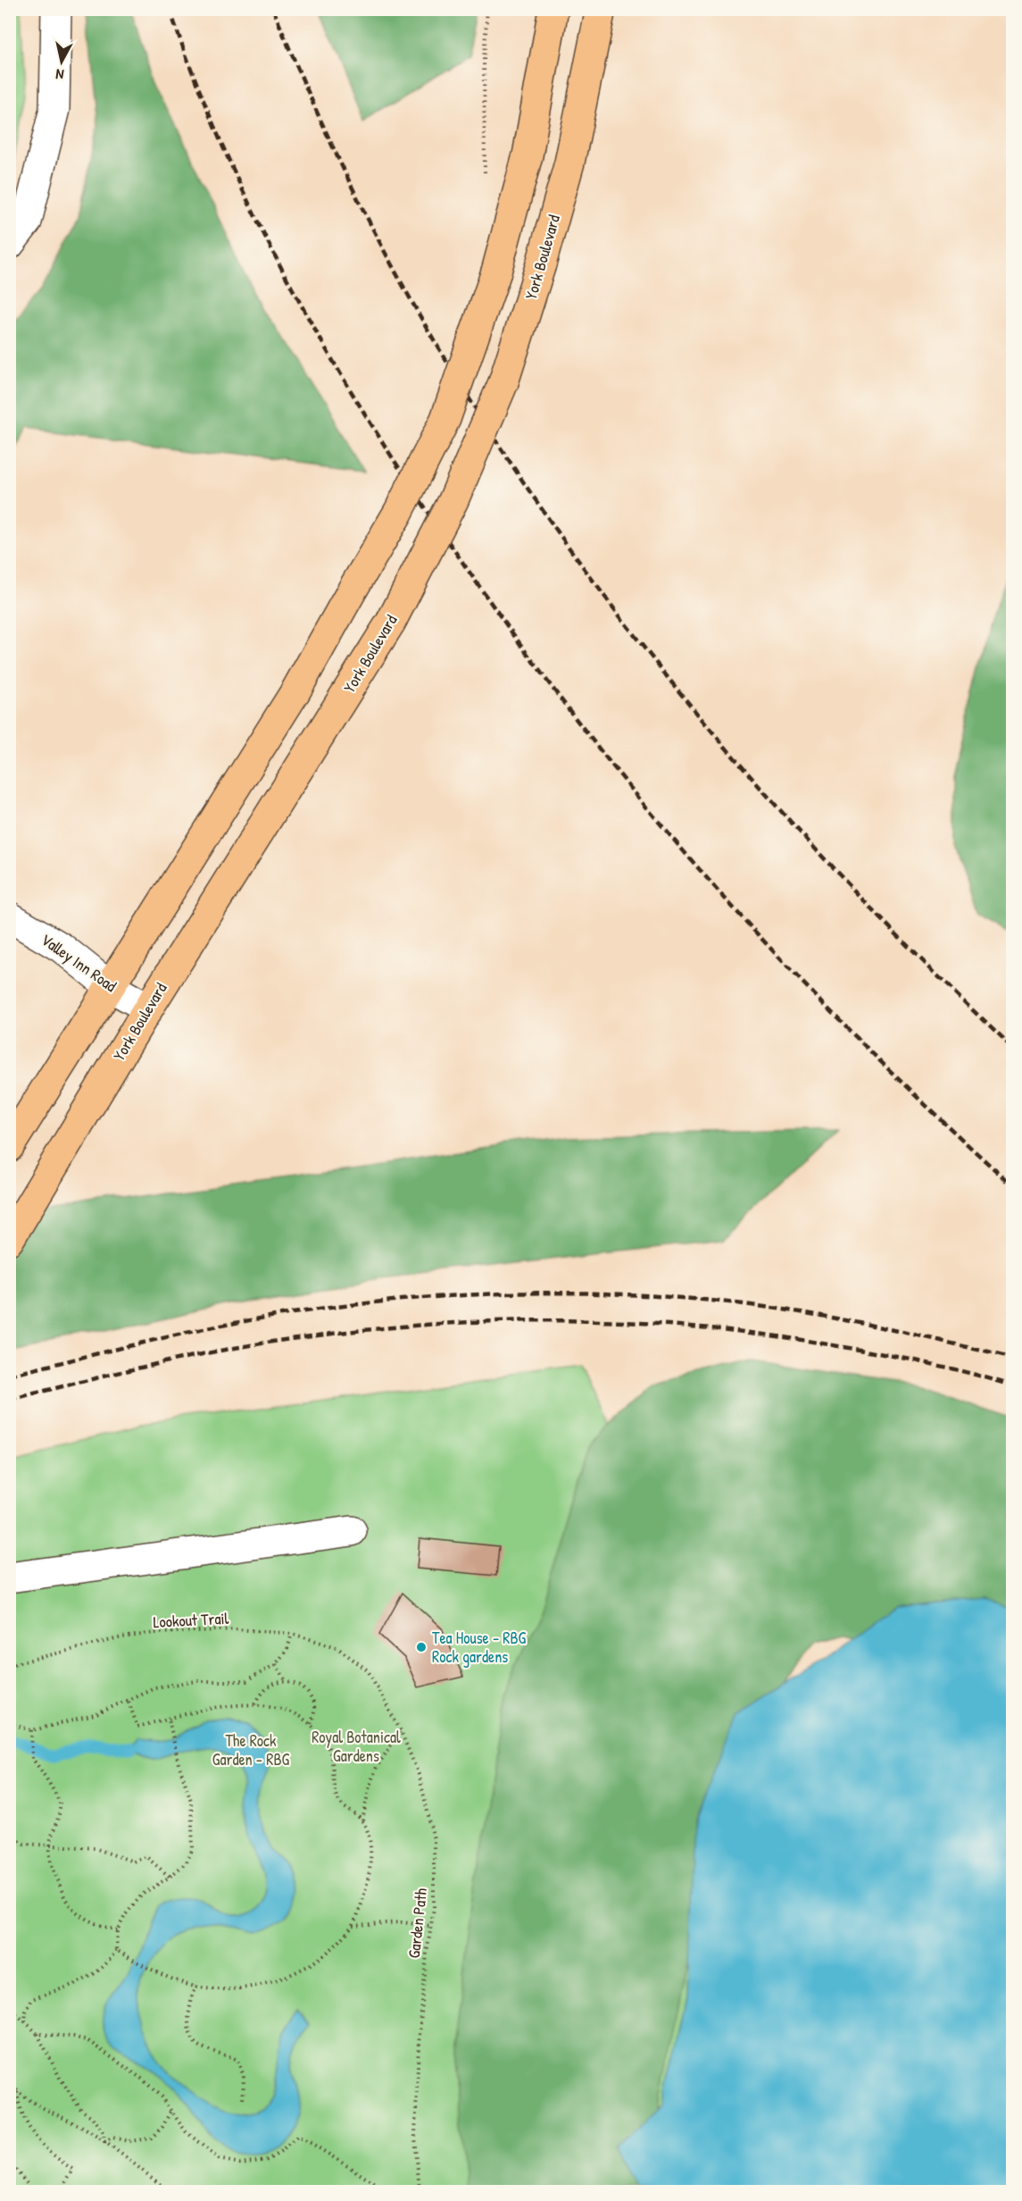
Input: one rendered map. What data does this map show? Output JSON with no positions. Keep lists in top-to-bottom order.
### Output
{
  "streets": {
    "main road": ["York Boulevard"],
    "street": ["Valley Inn Road"],
    "path": ["Lookout Trail", "Garden Path"]
  },
  "crossings": [
    ["York Boulevard", "Valley Inn Road"],
    ["Lookout Trail", "Garden Path"]
  ],
  "parks": ["Royal Botanical Gardens", "The Rock Garden - RBG"],
  "places": ["Tea House - RBG Rock gardens"],
  "north": "bottom"
}
